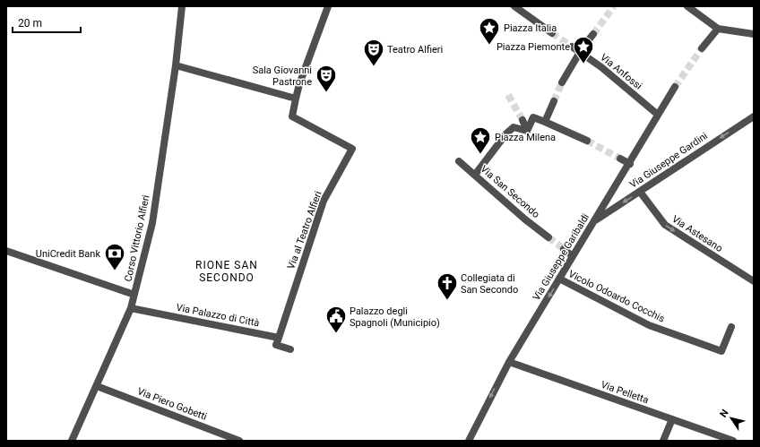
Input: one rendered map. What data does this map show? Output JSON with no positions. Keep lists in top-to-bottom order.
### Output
{
  "streets": {
    "street": [
      "Via Anfossi",
      "Via Giuseppe Gardini",
      "Via San Secondo",
      "Via al Teatro Alfieri",
      "Via Astesano",
      "Corso Vittorio Alfieri",
      "Via Giuseppe Garibaldi",
      "Vicolo Odoardo Cocchis",
      "Via Palazzo di Città",
      "Via Pelletta",
      "Via Piero Gobetti"
    ]
  },
  "crossings": [
    ["Via Anfossi", "Via Giuseppe Garibaldi"],
    ["Via Giuseppe Gardini", "Via Astesano"],
    ["Via Giuseppe Gardini", "Via Giuseppe Garibaldi"],
    ["Via al Teatro Alfieri", "Via Palazzo di Città"],
    ["Corso Vittorio Alfieri", "Via Palazzo di Città"],
    ["Corso Vittorio Alfieri", "Via Piero Gobetti"],
    ["Via Giuseppe Garibaldi", "Vicolo Odoardo Cocchis"],
    ["Via Giuseppe Garibaldi", "Via Pelletta"]
  ],
  "one_way": ["Via Giuseppe Gardini", "Via Astesano", "Via Giuseppe Garibaldi"],
  "districts": ["RIONE SAN SECONDO"],
  "places": {
    "place": ["Piazza Italia", "Piazza Piemonte", "Piazza Milena"],
    "theatre": ["Teatro Alfieri", "Sala Giovanni Pastrone"],
    "bank": ["UniCredit Bank"],
    "church": ["Collegiata di San Secondo"],
    "public building": ["Palazzo degli Spagnoli (Municipio)"]
  },
  "scale_bar": "20 m",
  "north": "top left"
}
